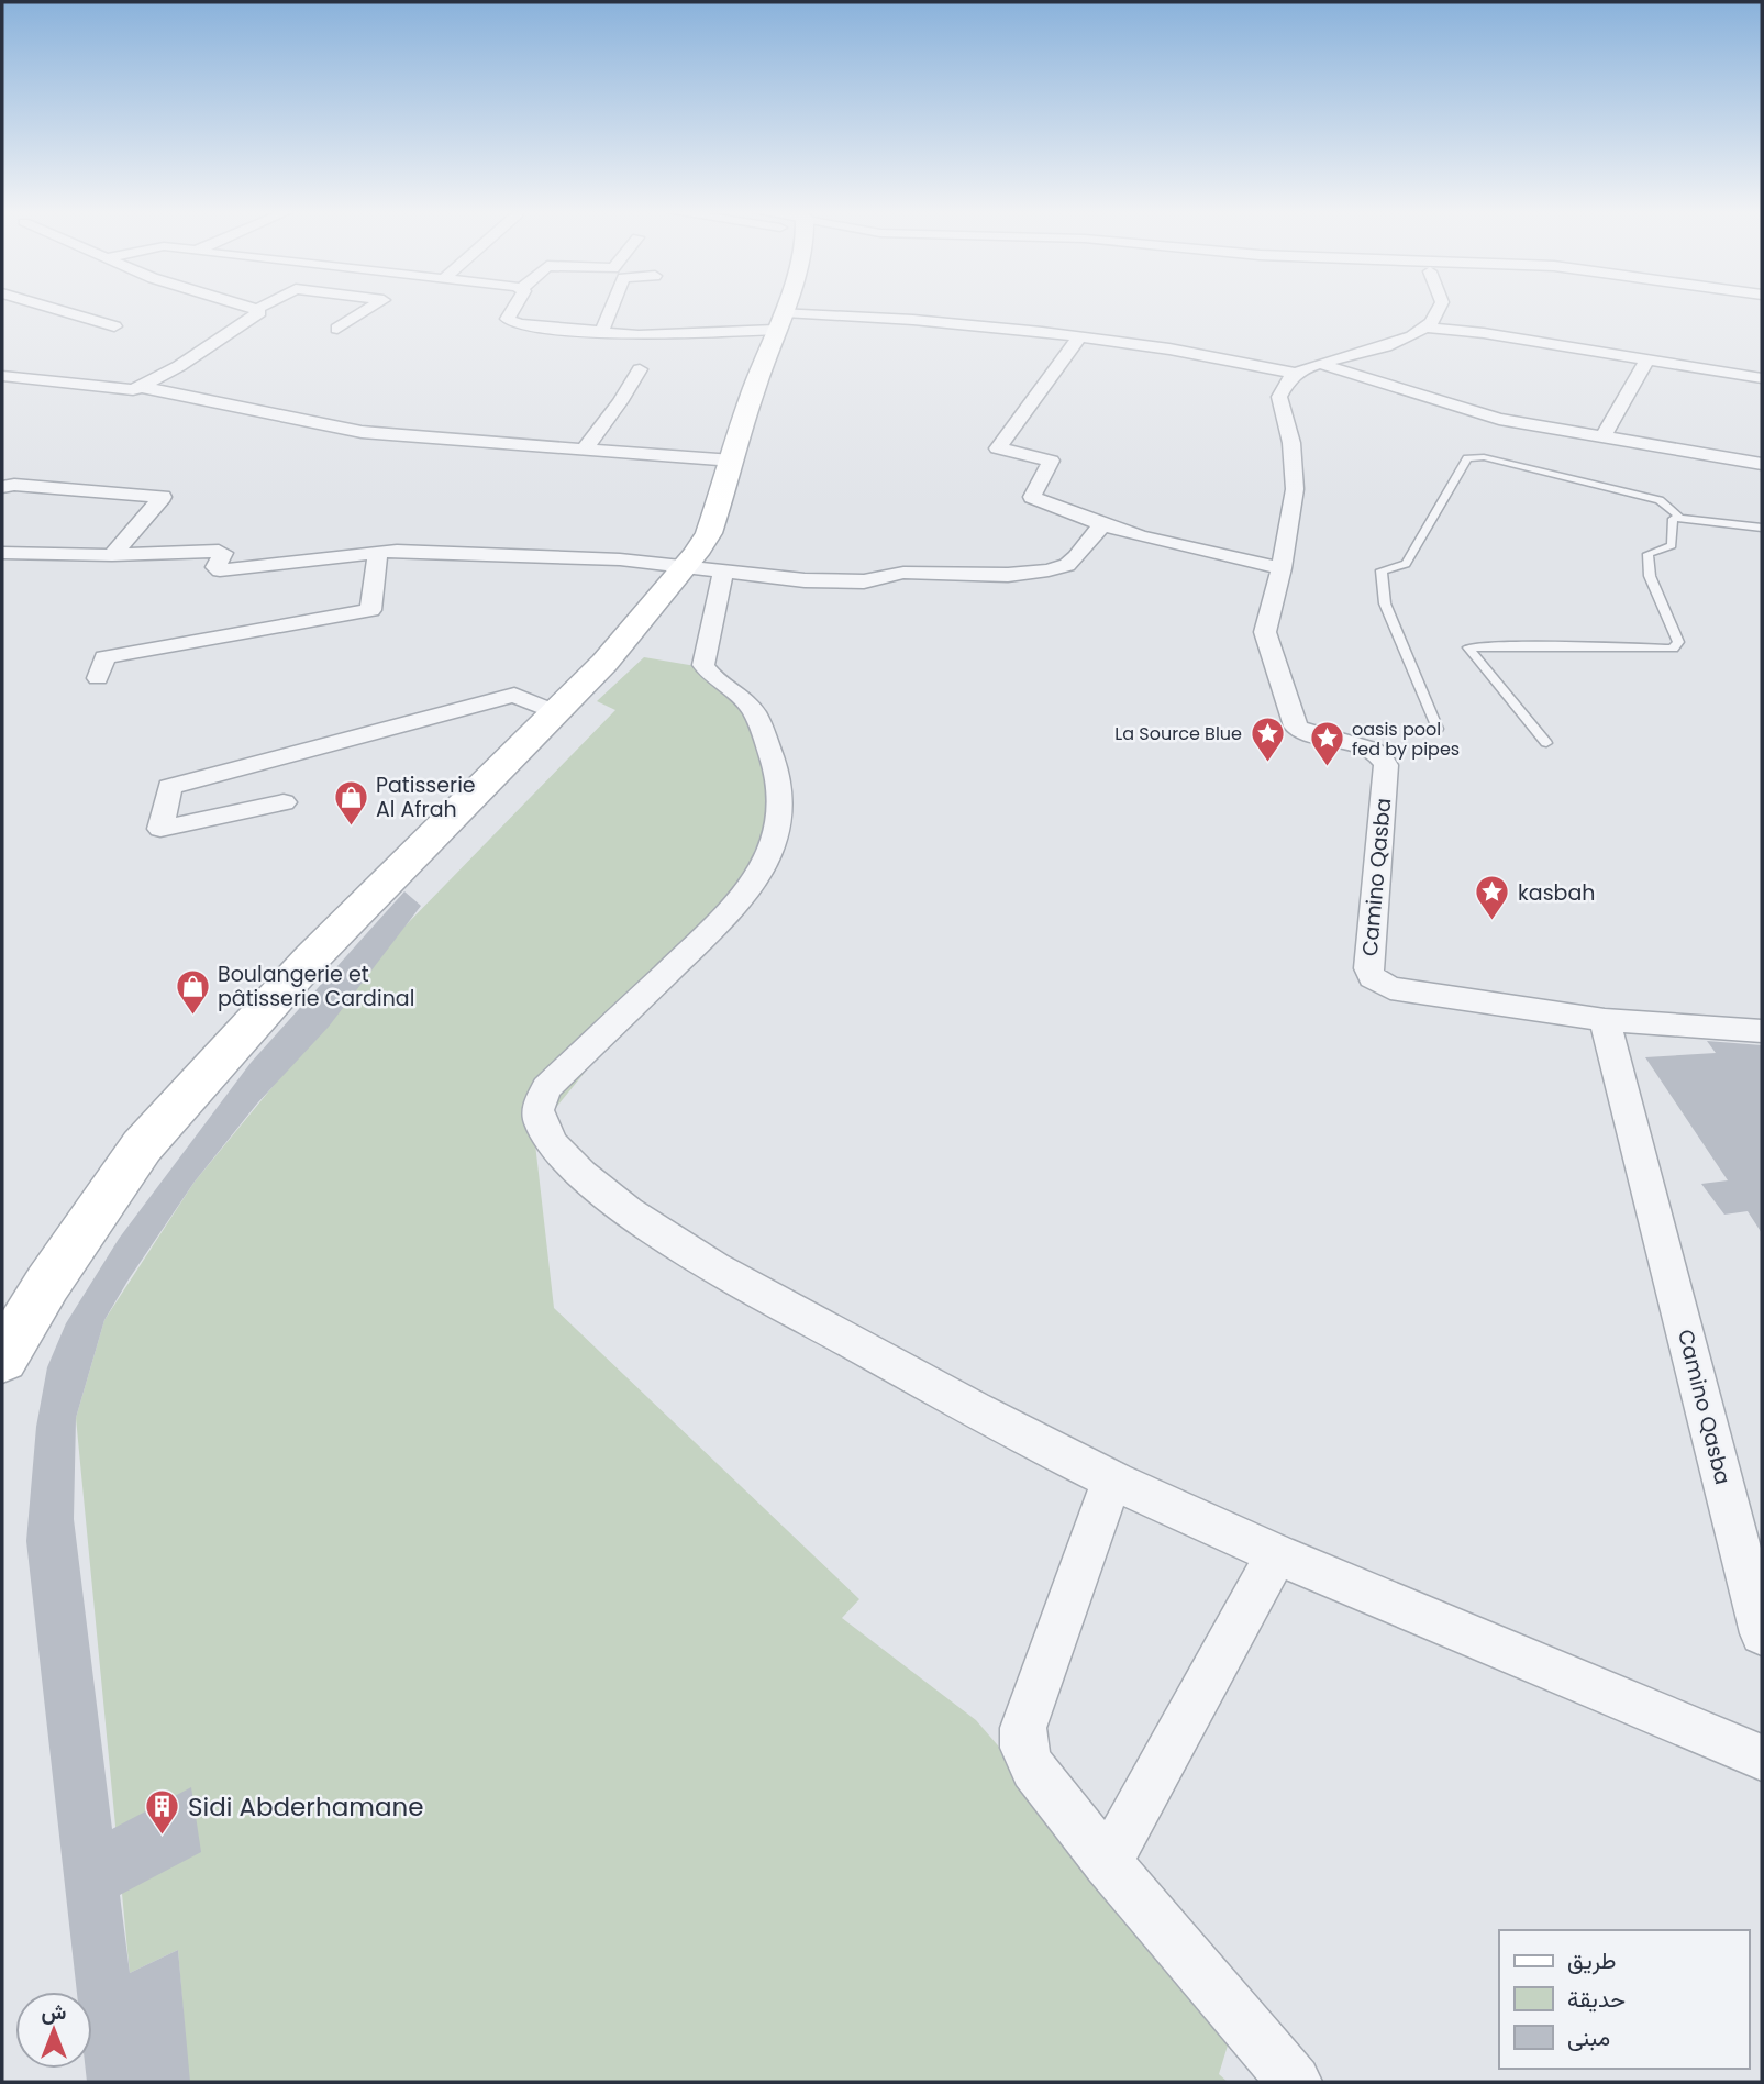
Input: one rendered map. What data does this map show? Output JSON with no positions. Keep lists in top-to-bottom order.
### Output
{
  "streets": {
    "street": ["Camino Qasba"]
  },
  "places": {
    "place": ["La Source Blue", "oasis pool fed by pipes", "kasbah"],
    "shop": ["Patisserie Al Afrah", "Boulangerie et pâtisserie Cardinal"],
    "building": ["Sidi Abderhamane"]
  },
  "legend": ["طريق", "حديقة", "مبنى"],
  "north": "top"
}
